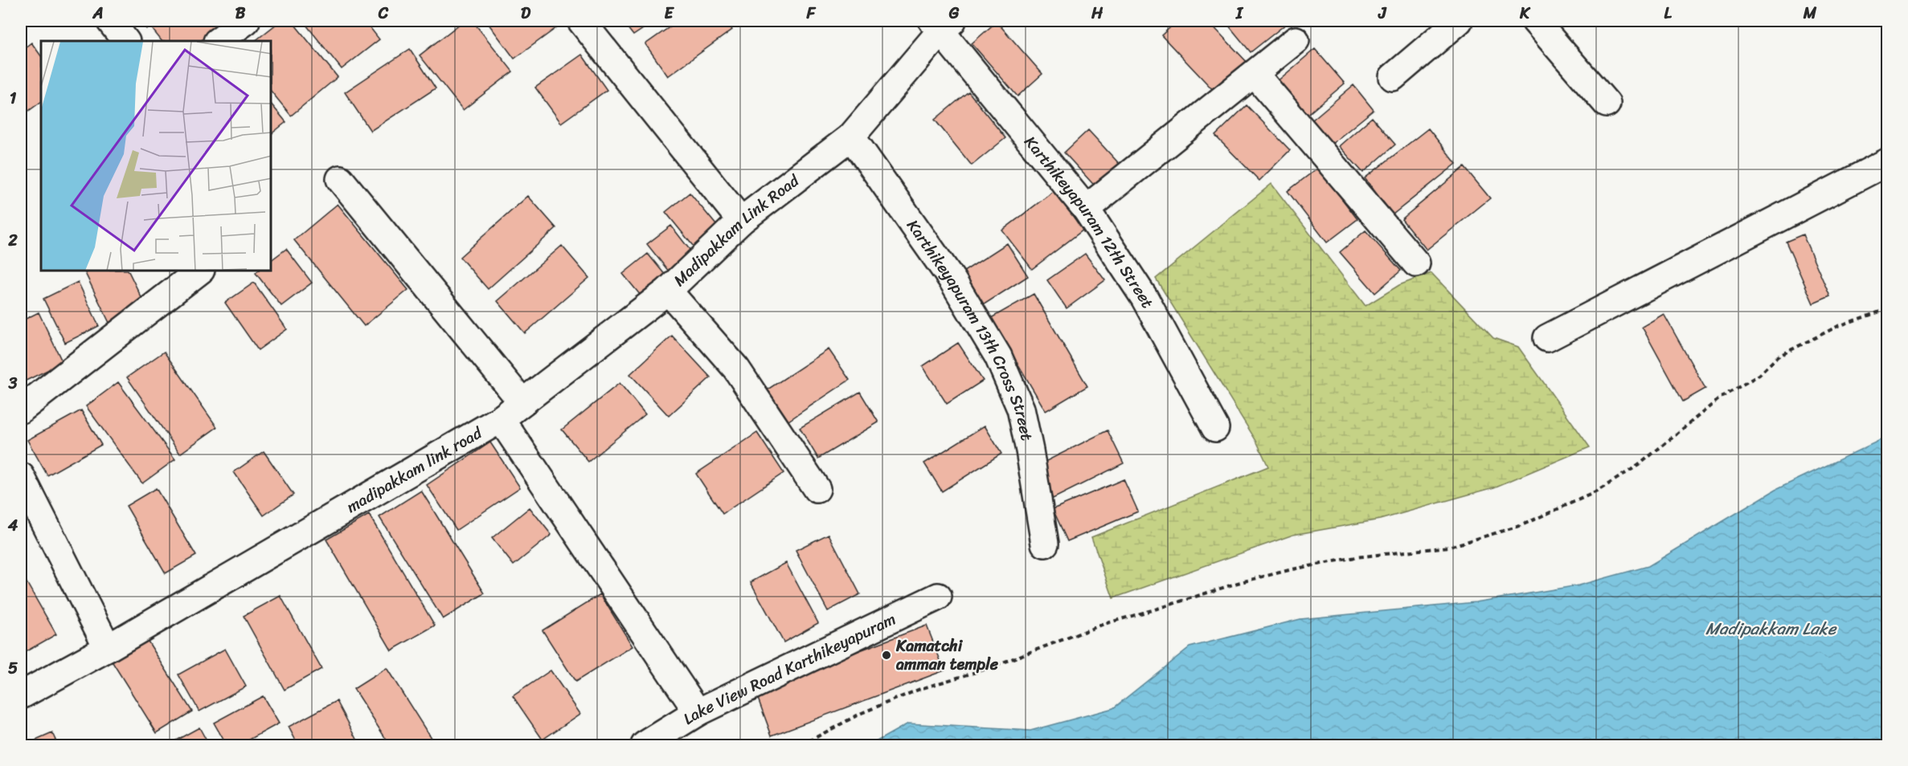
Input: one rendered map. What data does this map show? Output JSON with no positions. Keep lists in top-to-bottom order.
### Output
{
  "streets": {
    "street": [
      "Karthikeyapuram 12th Street",
      "Madipakkam Link Road",
      "Karthikeyapuram 13th Cross Street",
      "madipakkam link road",
      "Lake View Road Karthikeyapuram"
    ]
  },
  "crossings": [
    ["Karthikeyapuram 12th Street", "Madipakkam Link Road"],
    ["Madipakkam Link Road", "Karthikeyapuram 13th Cross Street"],
    ["Madipakkam Link Road", "madipakkam link road"]
  ],
  "water": ["Madipakkam Lake"],
  "places": ["Kamatchi amman temple"],
  "grid": {
    "columns": [
      "A",
      "B",
      "C",
      "D",
      "E",
      "F",
      "G",
      "H",
      "I",
      "J",
      "K",
      "L",
      "M"
    ],
    "rows": [
      "1",
      "2",
      "3",
      "4",
      "5"
    ]
  }
}
